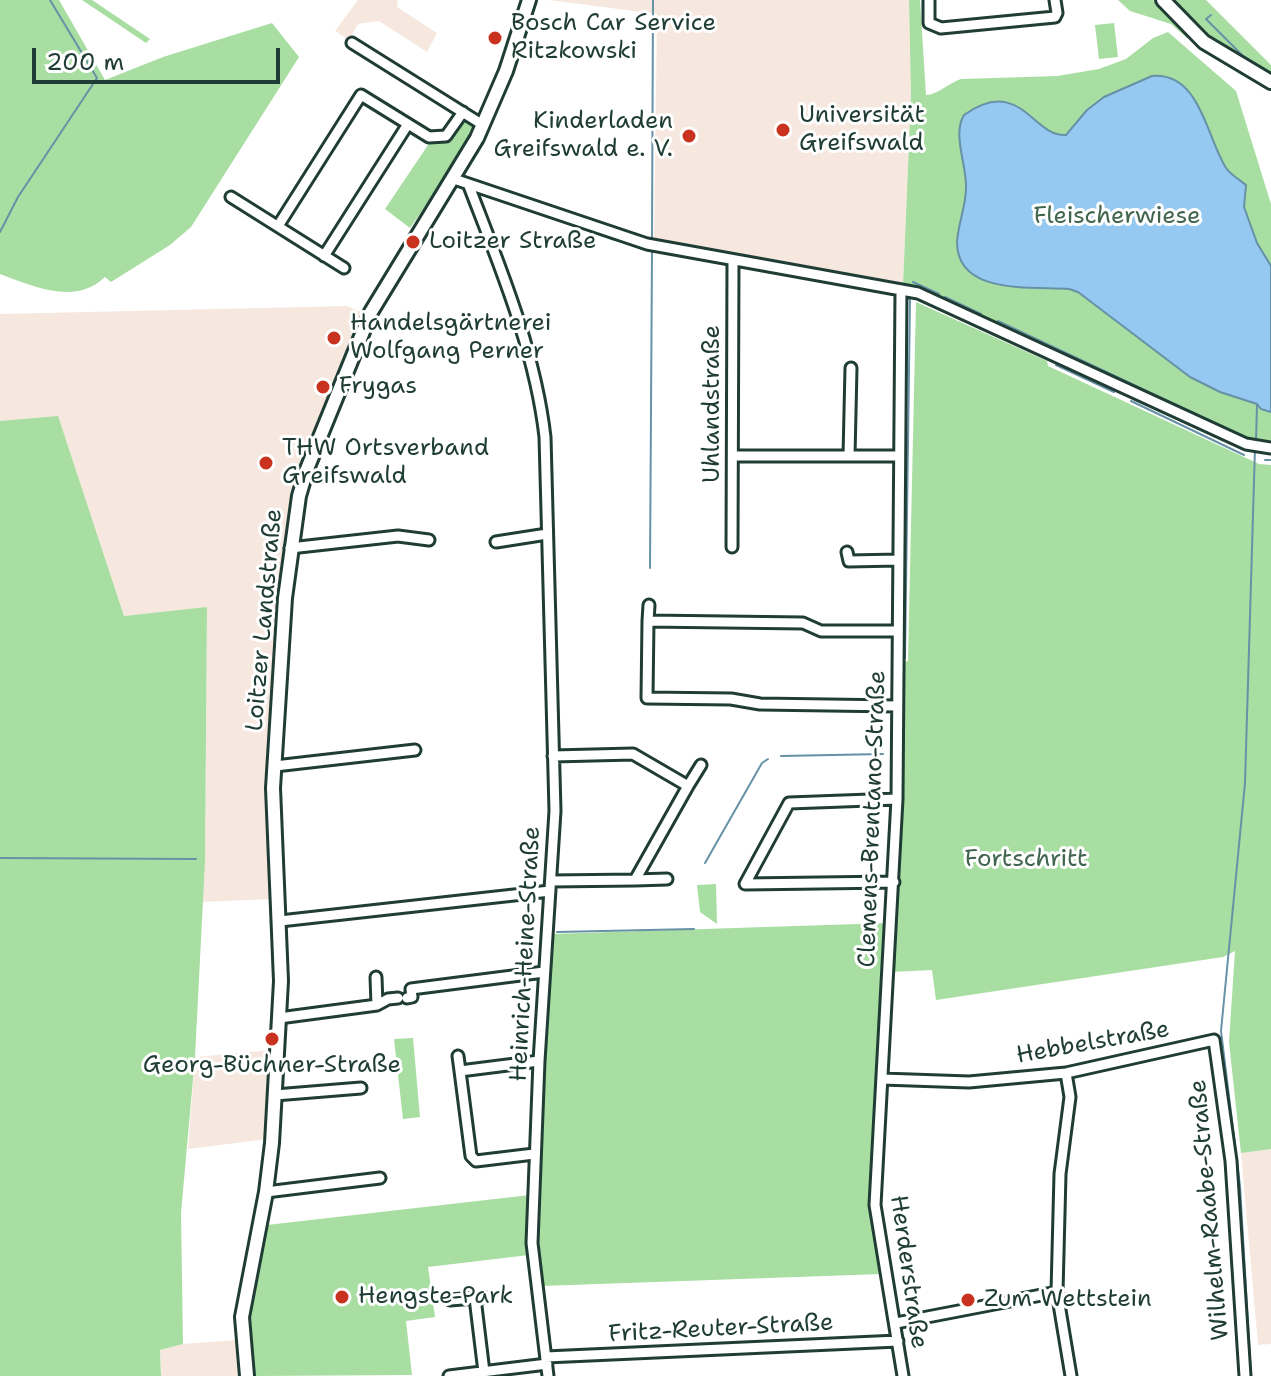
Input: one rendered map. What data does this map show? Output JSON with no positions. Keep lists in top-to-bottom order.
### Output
{
  "streets": {
    "main road": ["Loitzer Landstraße"],
    "street": [
      "Uhlandstraße",
      "Clemens-Brentano-Straße",
      "Heinrich-Heine-Straße",
      "Hebbelstraße",
      "Wilhelm-Raabe-Straße",
      "Herderstraße",
      "Fritz-Reuter-Straße"
    ]
  },
  "crossings": [
    ["Clemens-Brentano-Straße", "Hebbelstraße"],
    ["Clemens-Brentano-Straße", "Herderstraße"],
    ["Heinrich-Heine-Straße", "Fritz-Reuter-Straße"],
    ["Hebbelstraße", "Wilhelm-Raabe-Straße"],
    ["Hebbelstraße", "Herderstraße"],
    ["Herderstraße", "Fritz-Reuter-Straße"]
  ],
  "parks": ["Fleischerwiese", "Fortschritt"],
  "places": [
    "Bosch Car Service Ritzkowski",
    "Universität Greifswald",
    "Kinderladen Greifswald e. V.",
    "Loitzer Straße",
    "Handelsgärtnerei Wolfgang Perner",
    "Frygas",
    "THW Ortsverband Greifswald",
    "Georg-Büchner-Straße",
    "Hengste-Park",
    "Zum Wettstein"
  ],
  "scale_bar": "200 m"
}
